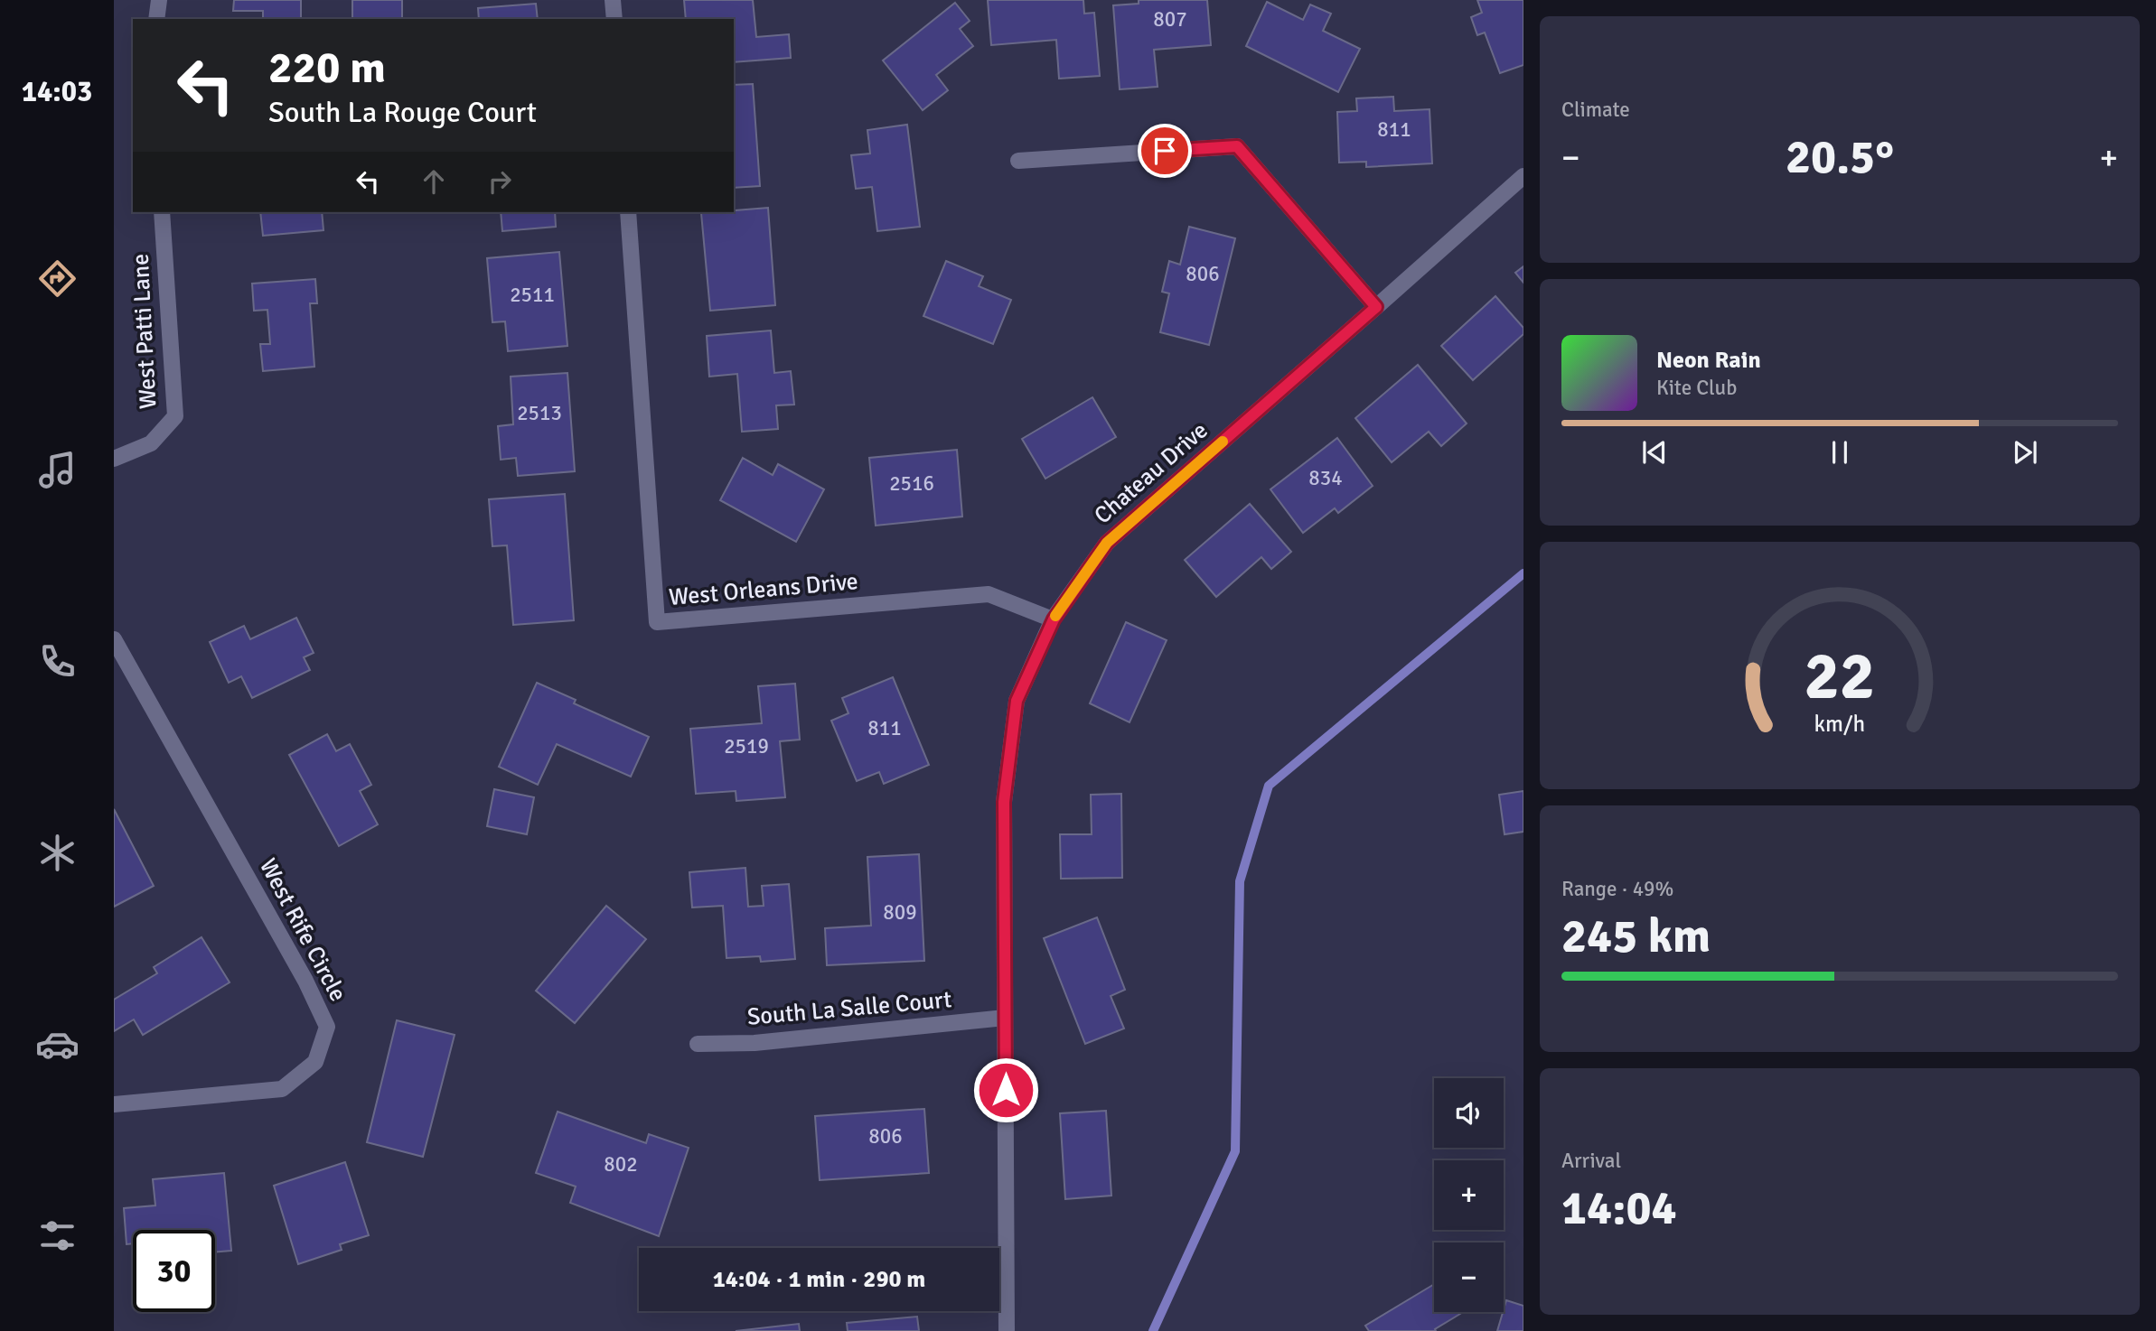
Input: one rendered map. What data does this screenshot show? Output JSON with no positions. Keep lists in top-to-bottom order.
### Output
{
  "streets": {
    "street": [
      "West Patti Lane",
      "Chateau Drive",
      "West Orleans Drive",
      "West Rife Circle",
      "South La Salle Court"
    ]
  },
  "crossings": [
    ["Chateau Drive", "West Orleans Drive"],
    ["Chateau Drive", "South La Salle Court"]
  ],
  "house_numbers": [
    "807",
    "811",
    "806",
    "2511",
    "2513",
    "834",
    "2516",
    "811",
    "2519",
    "809",
    "806",
    "802"
  ],
  "page": {
    "tabs": "14:03",
    "tile": [
      "Climate",
      ["Range · 49%", "245 km"],
      ["Arrival", "14:04"]
    ],
    "turn": ["220 m", "South La Rouge Court"],
    "heat": ["−", "20.5°", "+"],
    "song": ["Neon Rain", "Kite Club"],
    "map_buttons": ["+", "−"],
    "limit": "30",
    "trip": "14:04 · 1 min · 290 m",
    "gauge": ["22", "km/h"]
  }
}
